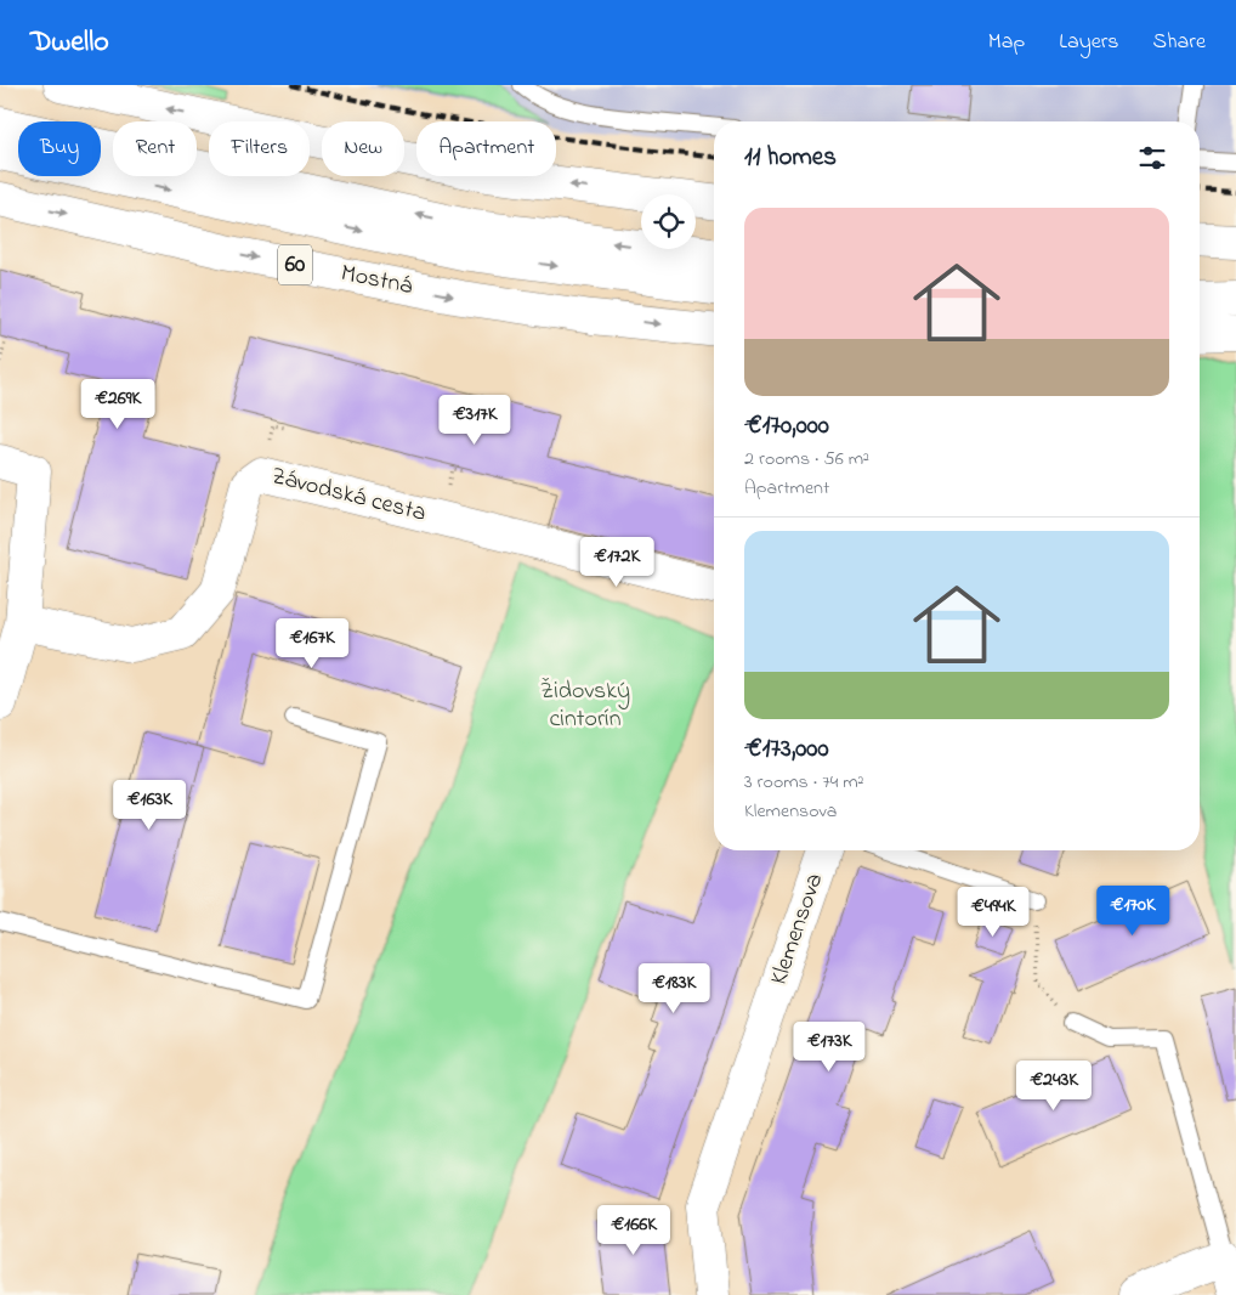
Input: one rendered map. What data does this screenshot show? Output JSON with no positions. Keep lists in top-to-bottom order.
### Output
{
  "streets": {
    "main road": [
      "60",
      "Mostná",
      "Závodská cesta",
      "Klemensova"
    ]
  },
  "parks": ["Židovský cintorín"],
  "page": {
    "header": "Dwello",
    "nav": ["Map", "Layers", "Share"],
    "chip": [
      "Buy",
      "Rent",
      "Filters",
      "New",
      "Apartment"
    ],
    "heading": "11 homes",
    "list": [
      {
        "name": "€170,000",
        "note": "2 rooms · 56 m² · Apartment"
      },
      {
        "name": "€173,000",
        "note": "3 rooms · 74 m² · Klemensova"
      }
    ],
    "price": [
      "€269K",
      "€317K",
      "€172K",
      "€167K",
      "€163K",
      "€170K",
      "€494K",
      "€183K",
      "€173K",
      "€243K",
      "€166K"
    ]
  }
}
